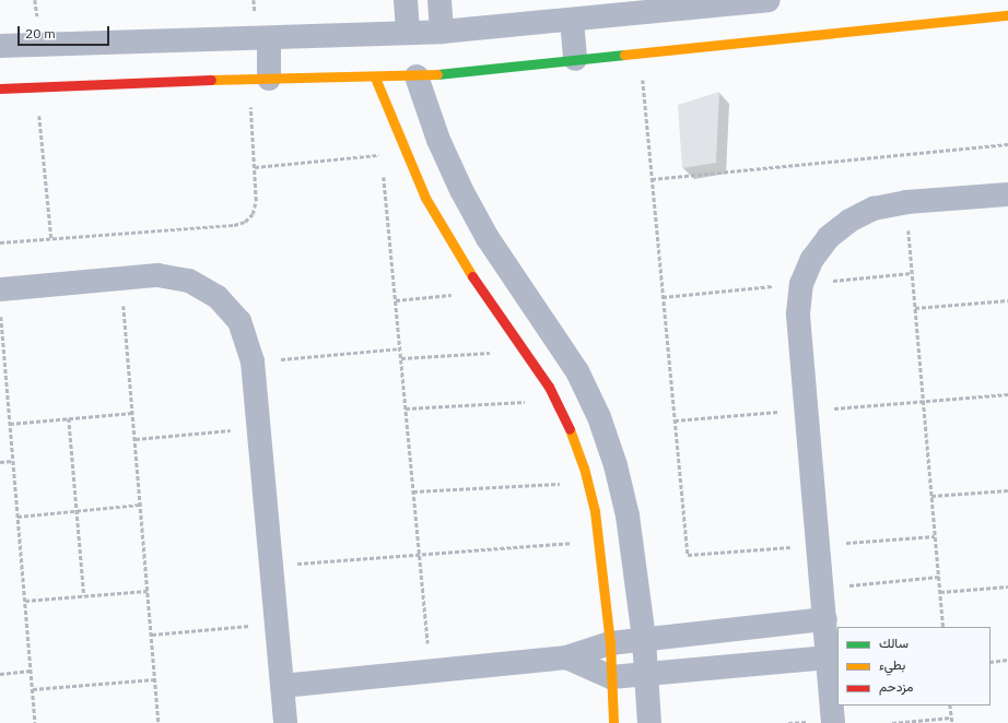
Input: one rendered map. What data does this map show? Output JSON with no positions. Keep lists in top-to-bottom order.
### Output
{
  "legend": ["سالك", "بطيء", "مزدحم"],
  "scale_bar": "20 m"
}
